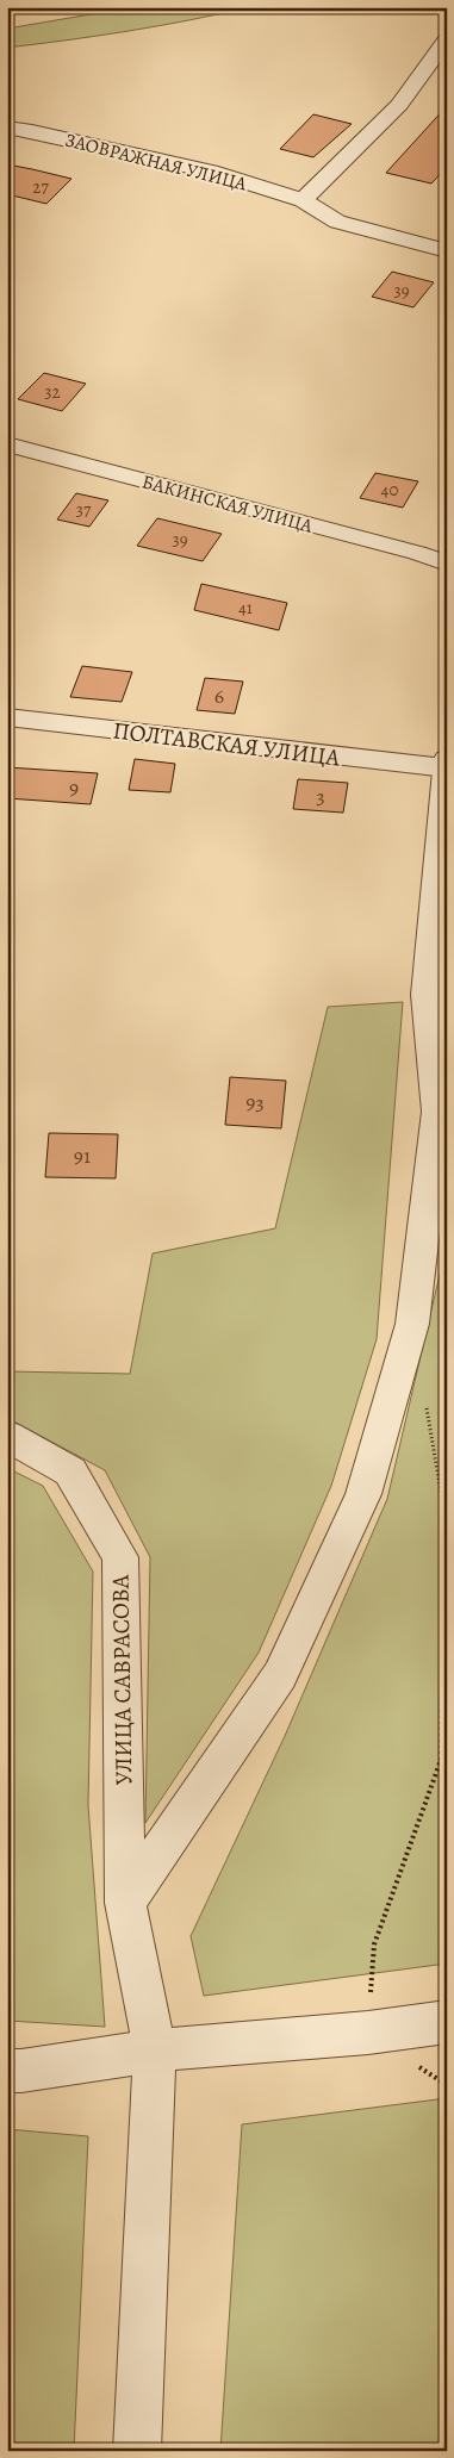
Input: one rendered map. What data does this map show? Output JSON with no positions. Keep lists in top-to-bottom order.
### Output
{
  "streets": {
    "street": [
      "ЗАОВРАЖНАЯ УЛИЦА",
      "БАКИНСКАЯ УЛИЦА",
      "ПОЛТАВСКАЯ УЛИЦА",
      "УЛИЦА САВРАСОВА"
    ]
  },
  "house_numbers": [
    "27",
    "39",
    "32",
    "40",
    "37",
    "39",
    "41",
    "6",
    "9",
    "3",
    "93",
    "91"
  ]
}
